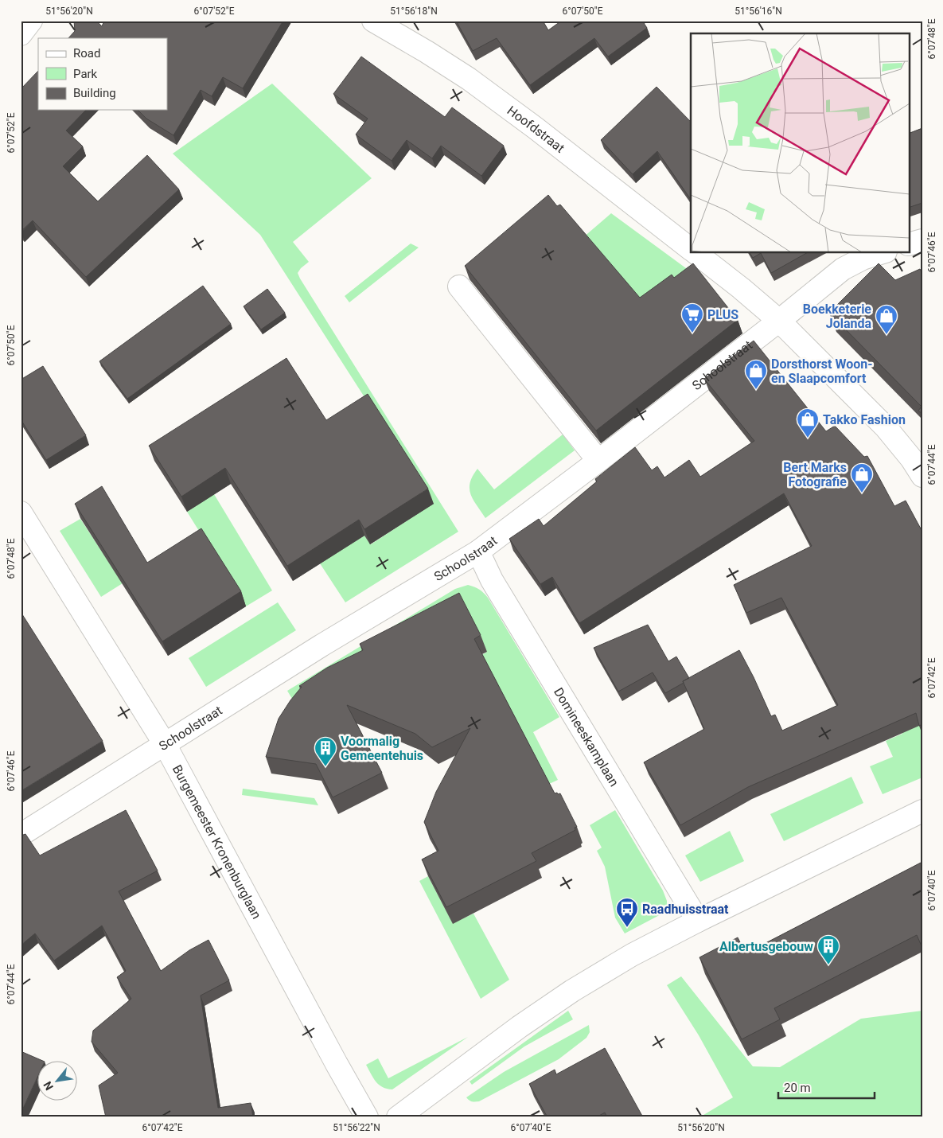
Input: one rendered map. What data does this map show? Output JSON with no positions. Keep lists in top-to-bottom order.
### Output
{
  "streets": {
    "street": [
      "Hoofdstraat",
      "Schoolstraat",
      "Domineeskamplaan",
      "Burgemeester Kronenburglaan"
    ]
  },
  "crossings": [
    ["Schoolstraat", "Domineeskamplaan"],
    ["Schoolstraat", "Burgemeester Kronenburglaan"]
  ],
  "places": {
    "supermarket": ["PLUS"],
    "shop": [
      "Boekketerie Jolanda",
      "Dorsthorst Woon- en Slaapcomfort",
      "Takko Fashion",
      "Bert Marks Fotografie"
    ],
    "building": ["Voormalig Gemeentehuis", "Albertusgebouw"],
    "bus stop": ["Raadhuisstraat"]
  },
  "legend": ["Road", "Park", "Building"],
  "scale_bar": "20 m",
  "north": "bottom left",
  "coordinates": [
    "51°56'20\"N",
    "6°07'52\"E",
    "51°56'18\"N",
    "6°07'50\"E",
    "51°56'16\"N",
    "6°07'48\"E",
    "6°07'46\"E",
    "6°07'44\"E",
    "6°07'42\"E",
    "6°07'40\"E",
    "51°56'22\"N"
  ]
}
